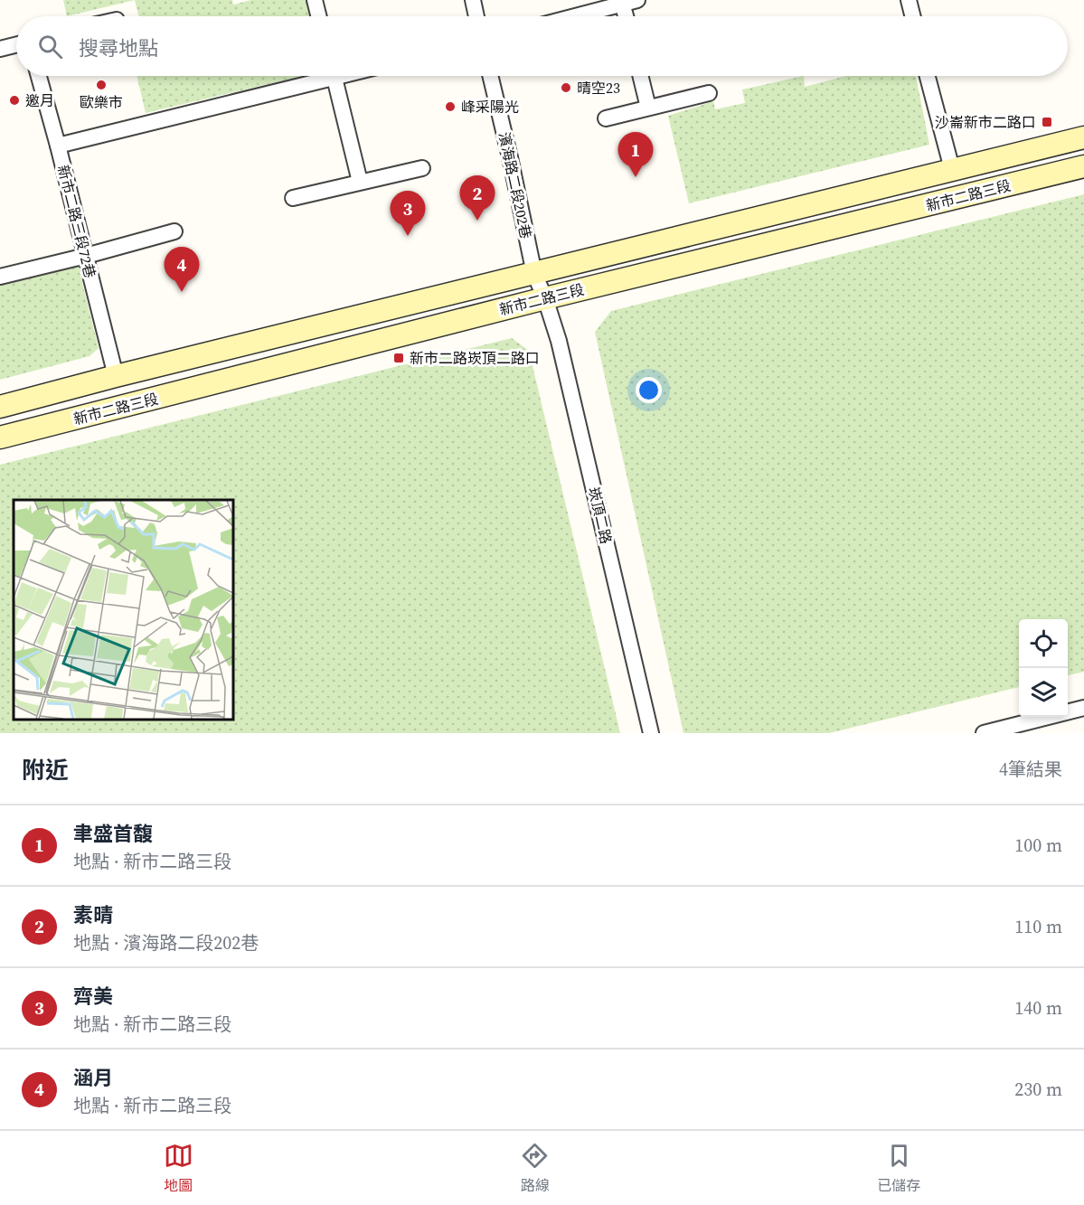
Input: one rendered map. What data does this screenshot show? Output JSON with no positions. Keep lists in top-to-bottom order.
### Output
{
  "streets": {
    "street": [
      "濱海路二段202巷",
      "新市二路三段",
      "新市二路三段72巷",
      "崁頂二路"
    ]
  },
  "crossings": [
    ["濱海路二段202巷", "新市二路三段"],
    ["濱海路二段202巷", "崁頂二路"],
    ["新市二路三段", "新市二路三段72巷"],
    ["新市二路三段", "崁頂二路"]
  ],
  "places": {
    "other": [
      "歐樂市",
      "晴空23",
      "邀月",
      "峰采陽光"
    ],
    "transit": ["沙崙新市二路口", "新市二路崁頂二路口"]
  },
  "page": {
    "search": "搜尋地點",
    "pins": [
      "1",
      "2",
      "3",
      "4"
    ],
    "heading": ["附近", "4筆結果"],
    "list": [
      {
        "mark": "1",
        "name": "聿盛首馥",
        "note": "地點 · 新市二路三段",
        "value": "100 m"
      },
      {
        "mark": "2",
        "name": "素晴",
        "note": "地點 · 濱海路二段202巷",
        "value": "110 m"
      },
      {
        "mark": "3",
        "name": "齊美",
        "note": "地點 · 新市二路三段",
        "value": "140 m"
      },
      {
        "mark": "4",
        "name": "涵月",
        "note": "地點 · 新市二路三段",
        "value": "230 m"
      }
    ],
    "nav": ["地圖", "路線", "已儲存"]
  }
}
